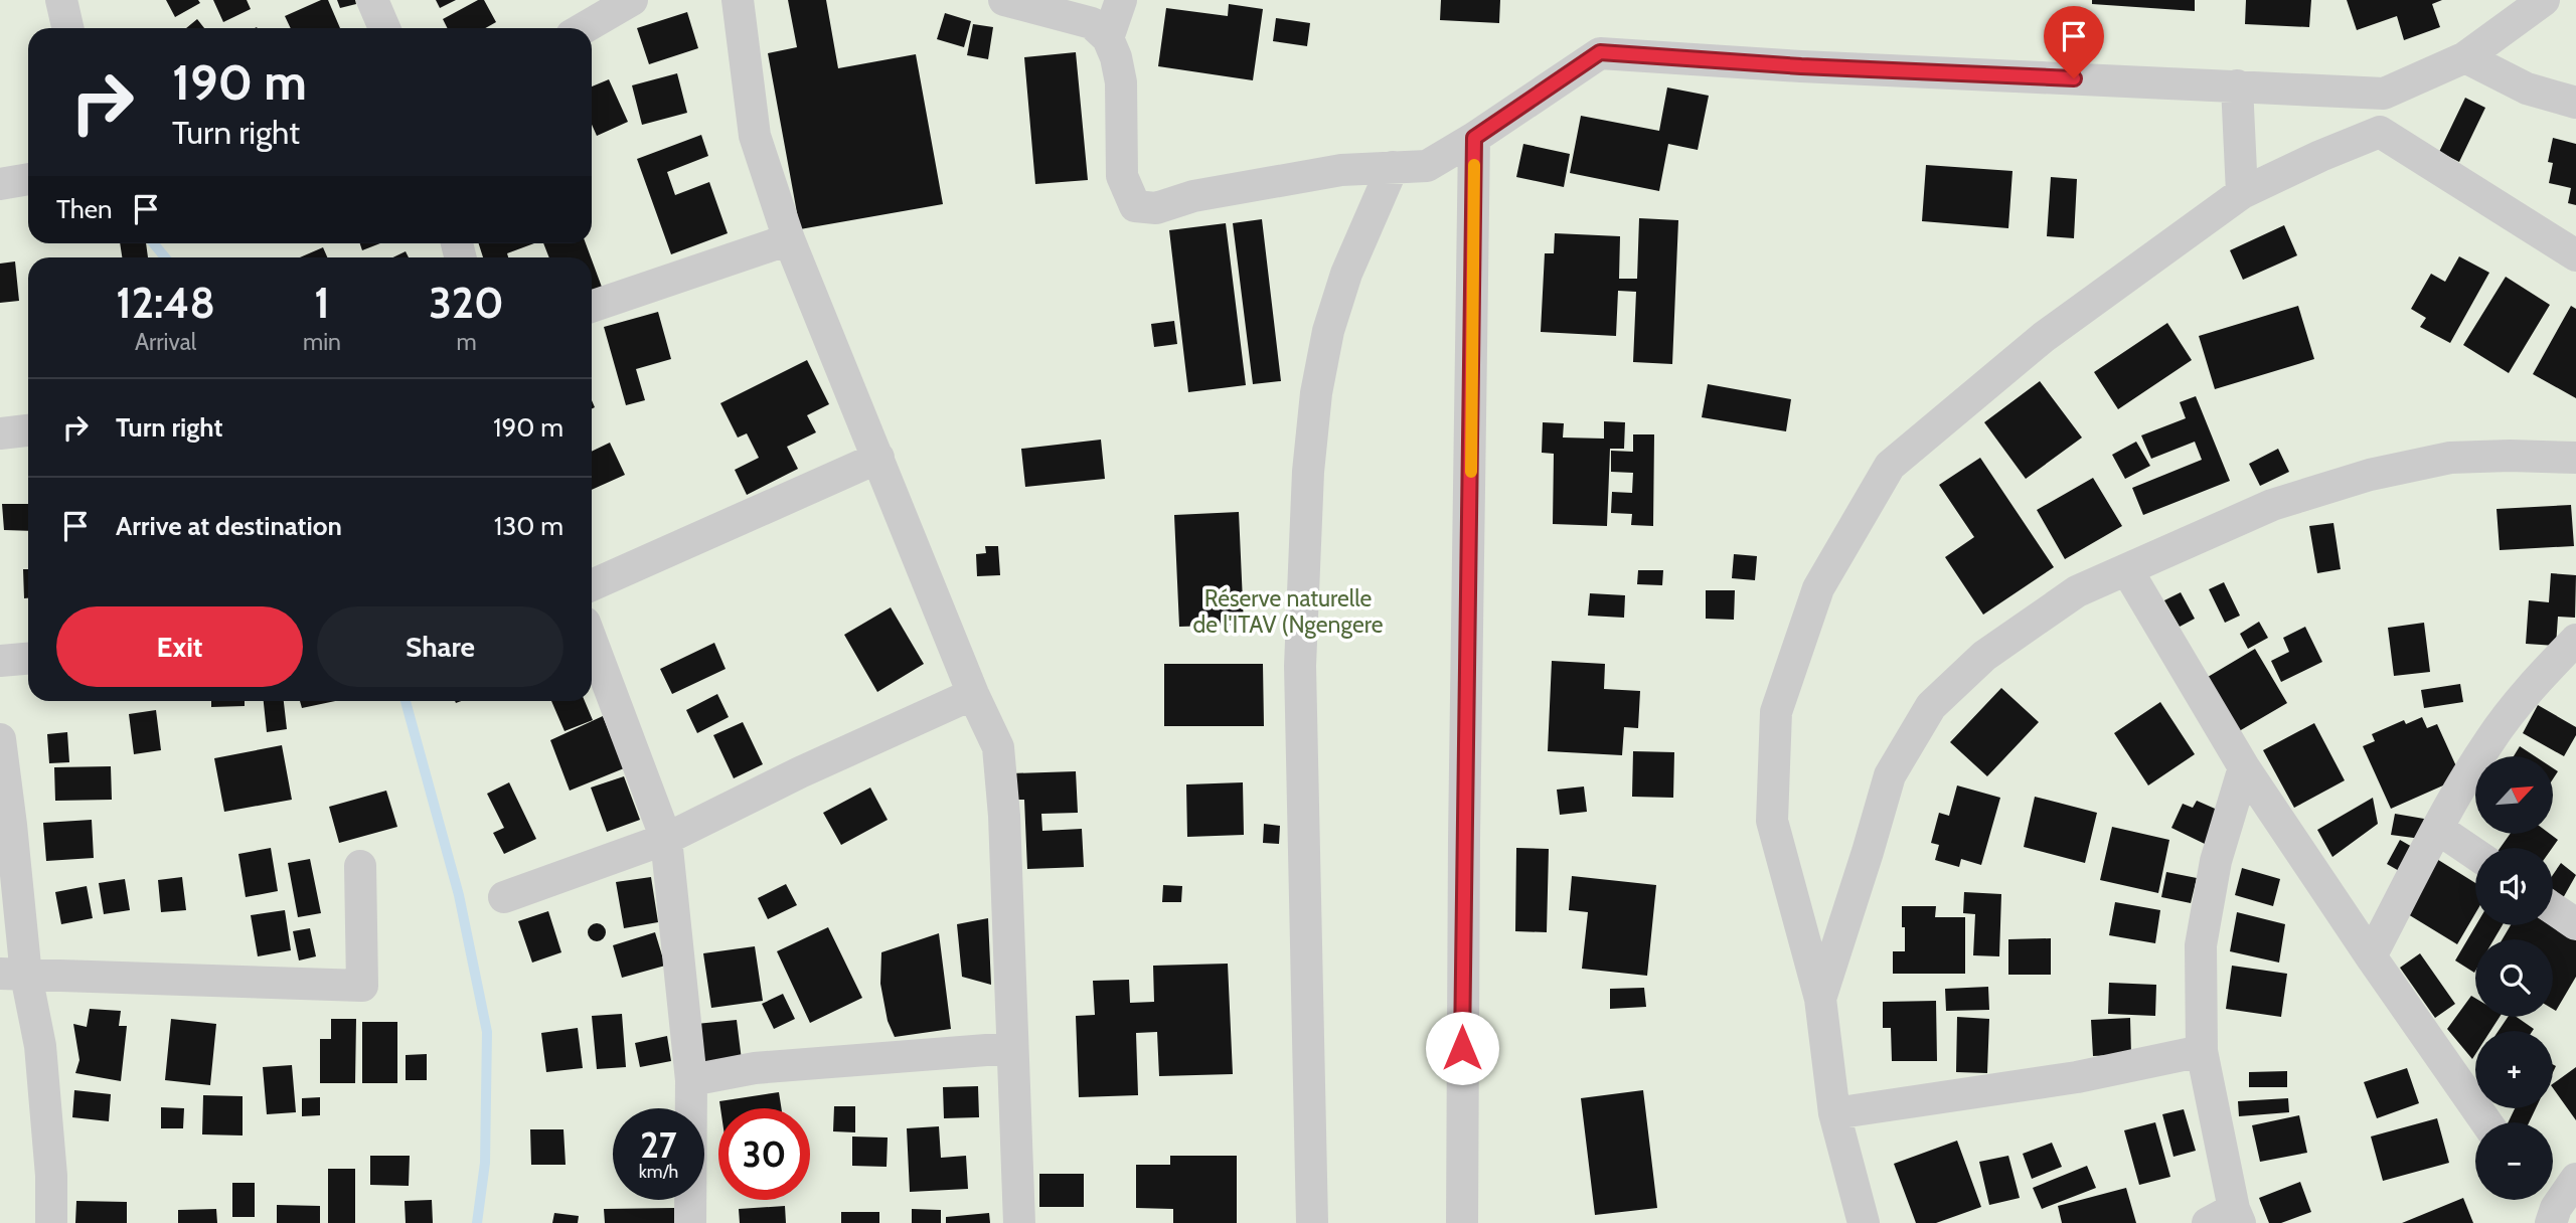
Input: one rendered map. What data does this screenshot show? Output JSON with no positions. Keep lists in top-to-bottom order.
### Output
{
  "parks": ["Réserve naturelle de l'ITAV (Ngengere"],
  "north": "top right",
  "page": {
    "turn": ["190 m", "Turn right"],
    "then": "Then",
    "eta": [
      "12:48",
      "Arrival",
      "1",
      "min",
      "320",
      "m"
    ],
    "list": [
      {
        "name": "Turn right",
        "value": "190 m"
      },
      {
        "name": "Arrive at destination",
        "value": "130 m"
      }
    ],
    "buttons": ["Exit", "Share"],
    "map_buttons": ["+", "−"],
    "speed": "27 km/h",
    "limit": "30"
  }
}
